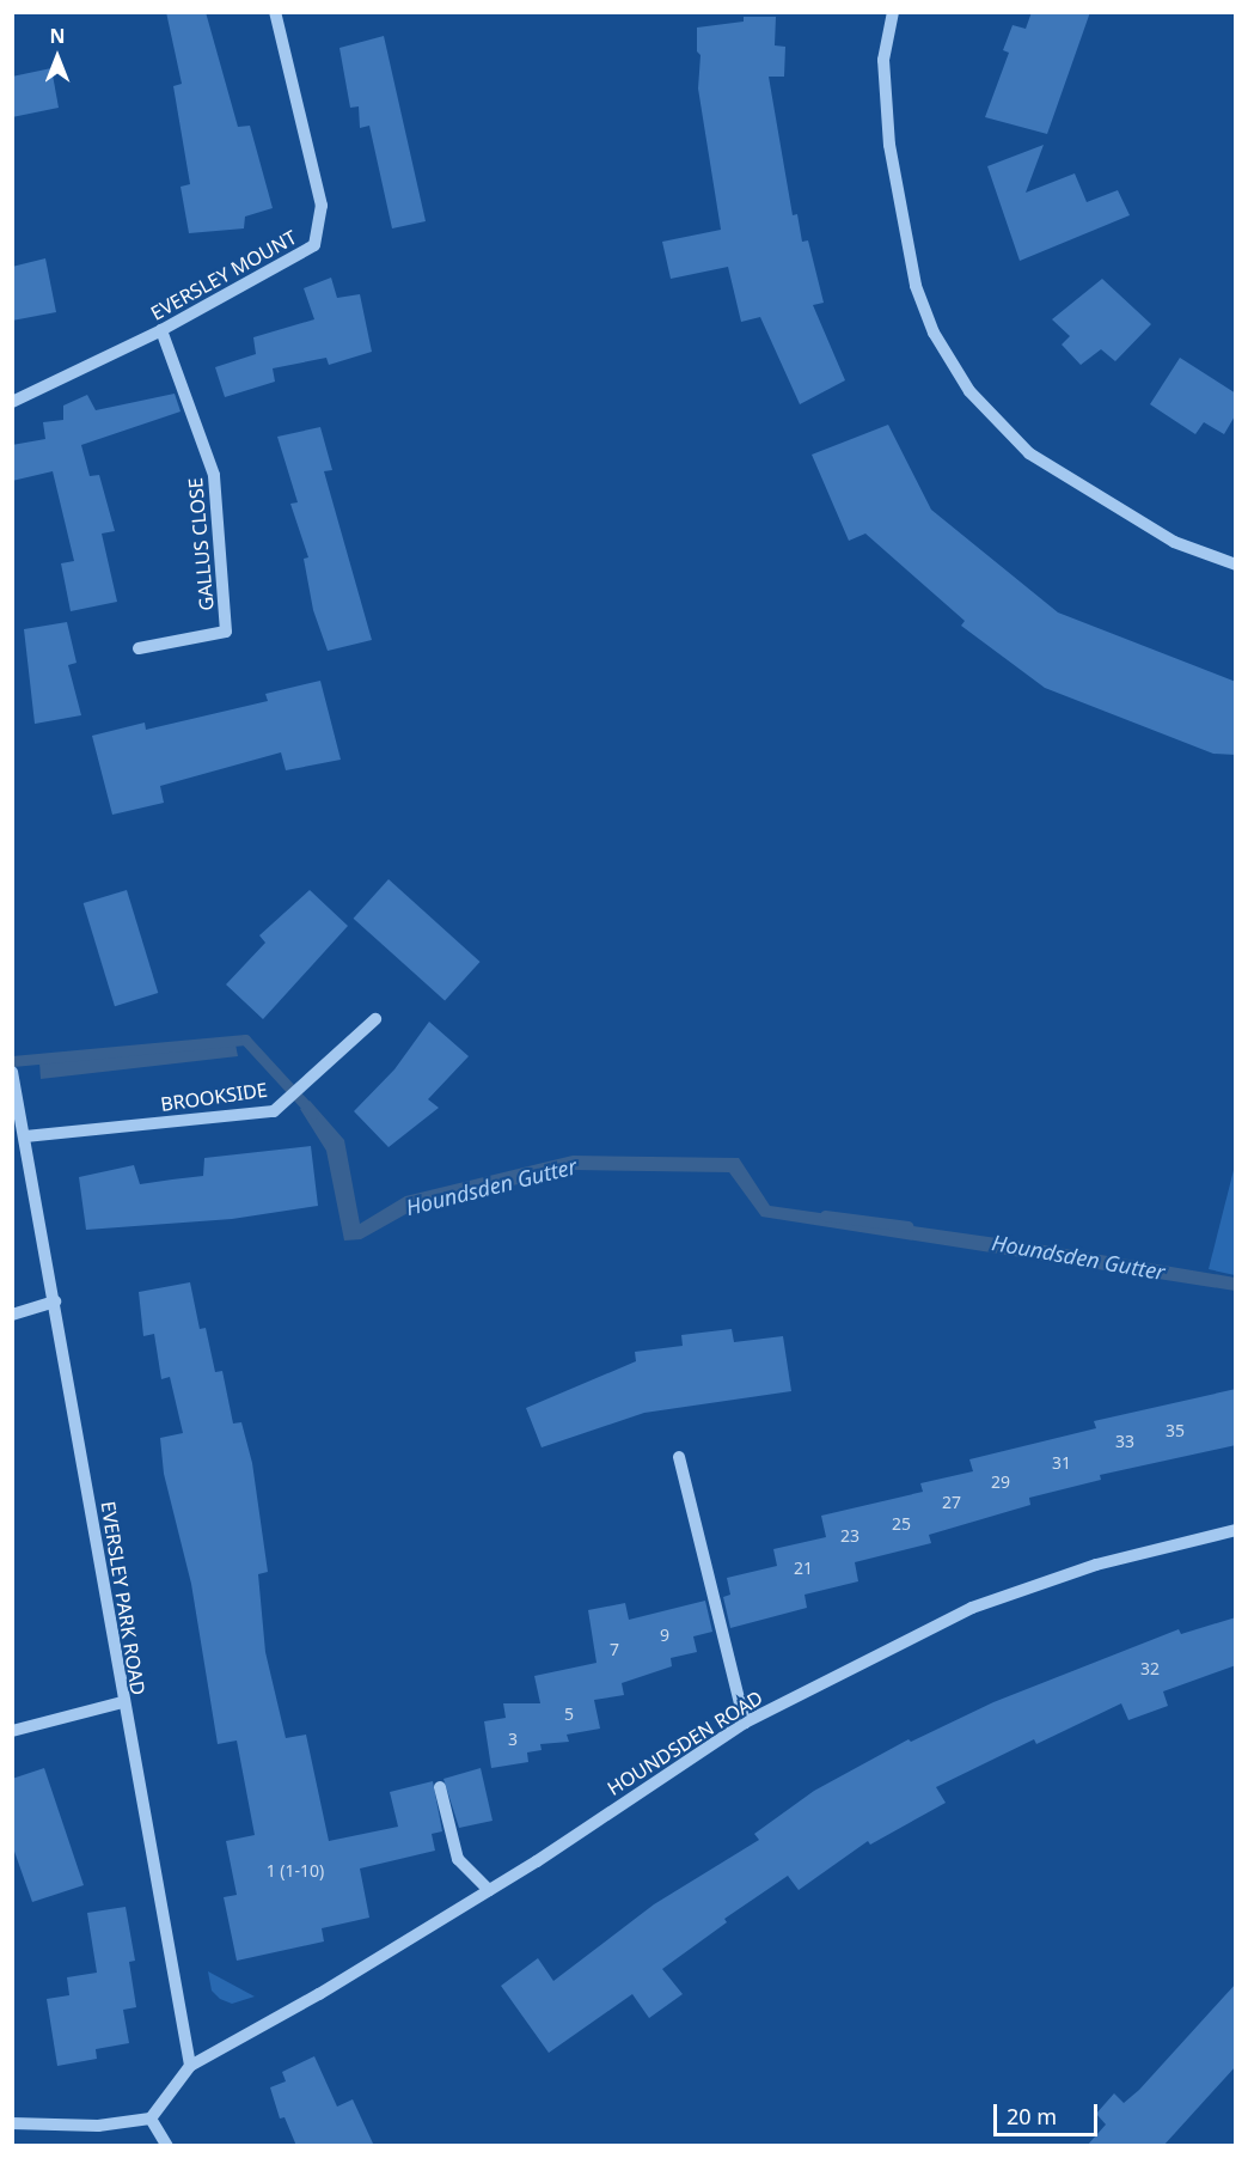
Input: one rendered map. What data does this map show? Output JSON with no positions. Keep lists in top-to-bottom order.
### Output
{
  "streets": {
    "street": [
      "EVERSLEY MOUNT",
      "GALLUS CLOSE",
      "BROOKSIDE",
      "EVERSLEY PARK ROAD",
      "HOUNDSDEN ROAD"
    ]
  },
  "crossings": [
    ["EVERSLEY MOUNT", "GALLUS CLOSE"],
    ["BROOKSIDE", "EVERSLEY PARK ROAD"],
    ["EVERSLEY PARK ROAD", "HOUNDSDEN ROAD"]
  ],
  "water": ["Houndsden Gutter"],
  "house_numbers": [
    "35",
    "33",
    "31",
    "29",
    "27",
    "25",
    "23",
    "21",
    "9",
    "7",
    "32",
    "5",
    "3",
    "1 (1-10)"
  ],
  "scale_bar": "20 m",
  "north": "top"
}
